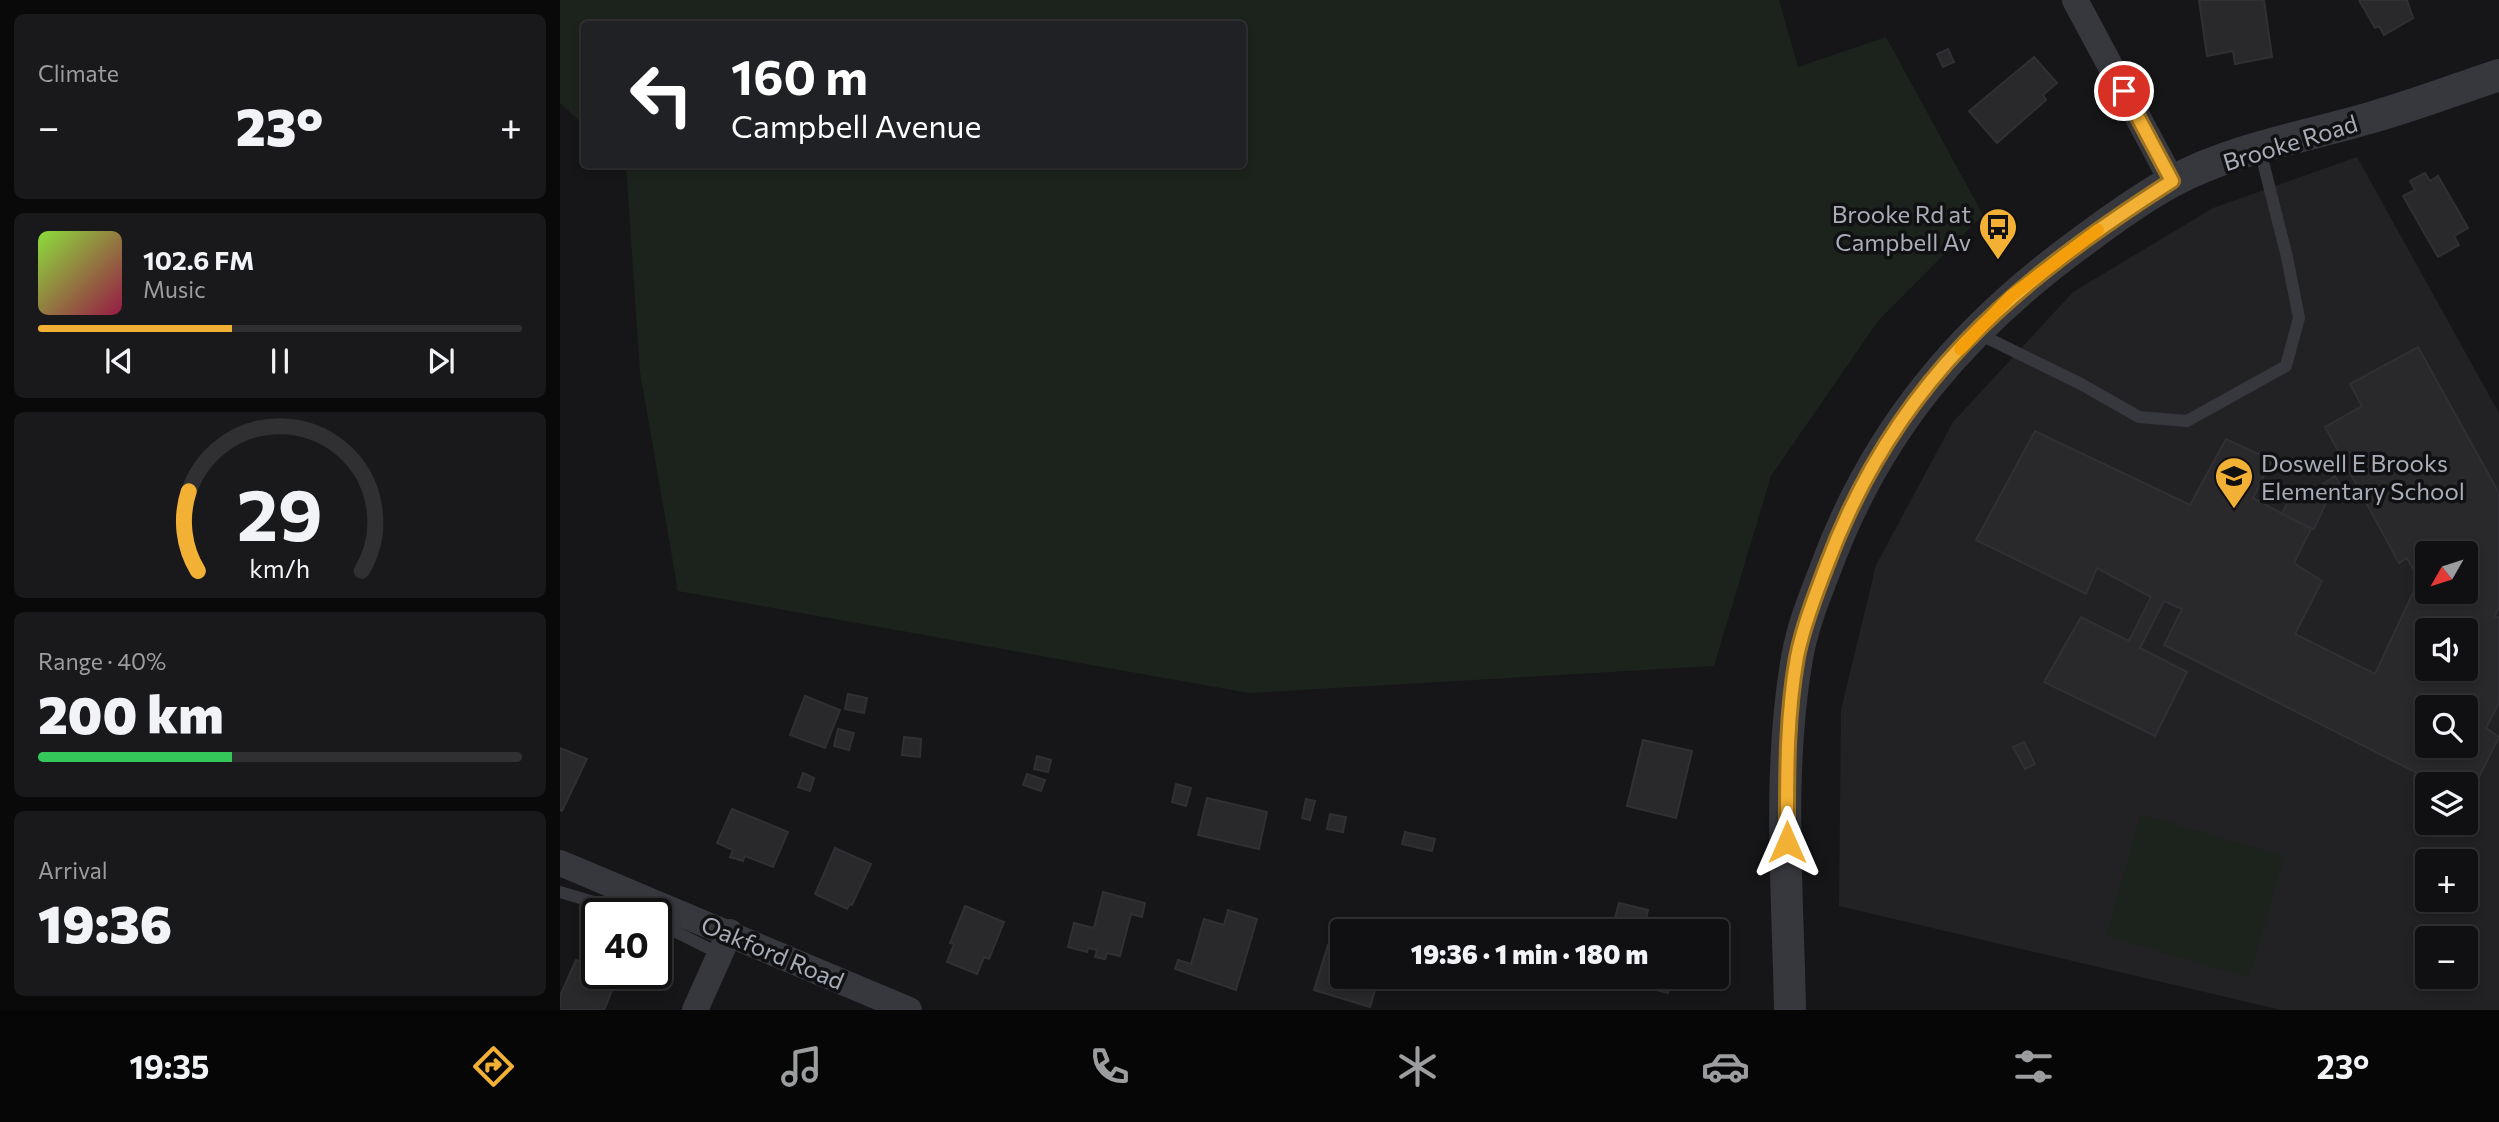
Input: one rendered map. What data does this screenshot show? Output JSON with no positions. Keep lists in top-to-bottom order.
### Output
{
  "streets": {
    "street": ["Brooke Road", "Oakford Road"]
  },
  "places": {
    "bus stop": ["Brooke Rd at Campbell Av"],
    "school or university": ["Doswell E Brooks Elementary School"]
  },
  "north": "bottom left",
  "page": {
    "tile": [
      "Climate",
      ["Range · 40%", "200 km"],
      ["Arrival", "19:36"]
    ],
    "turn": ["160 m", "Campbell Avenue"],
    "heat": ["−", "23°", "+"],
    "song": ["102.6 FM", "Music"],
    "map_buttons": ["+", "−"],
    "limit": "40",
    "trip": "19:36 · 1 min · 180 m",
    "tabs": ["19:35", "23°"],
    "gauge": ["29", "km/h"]
  }
}
